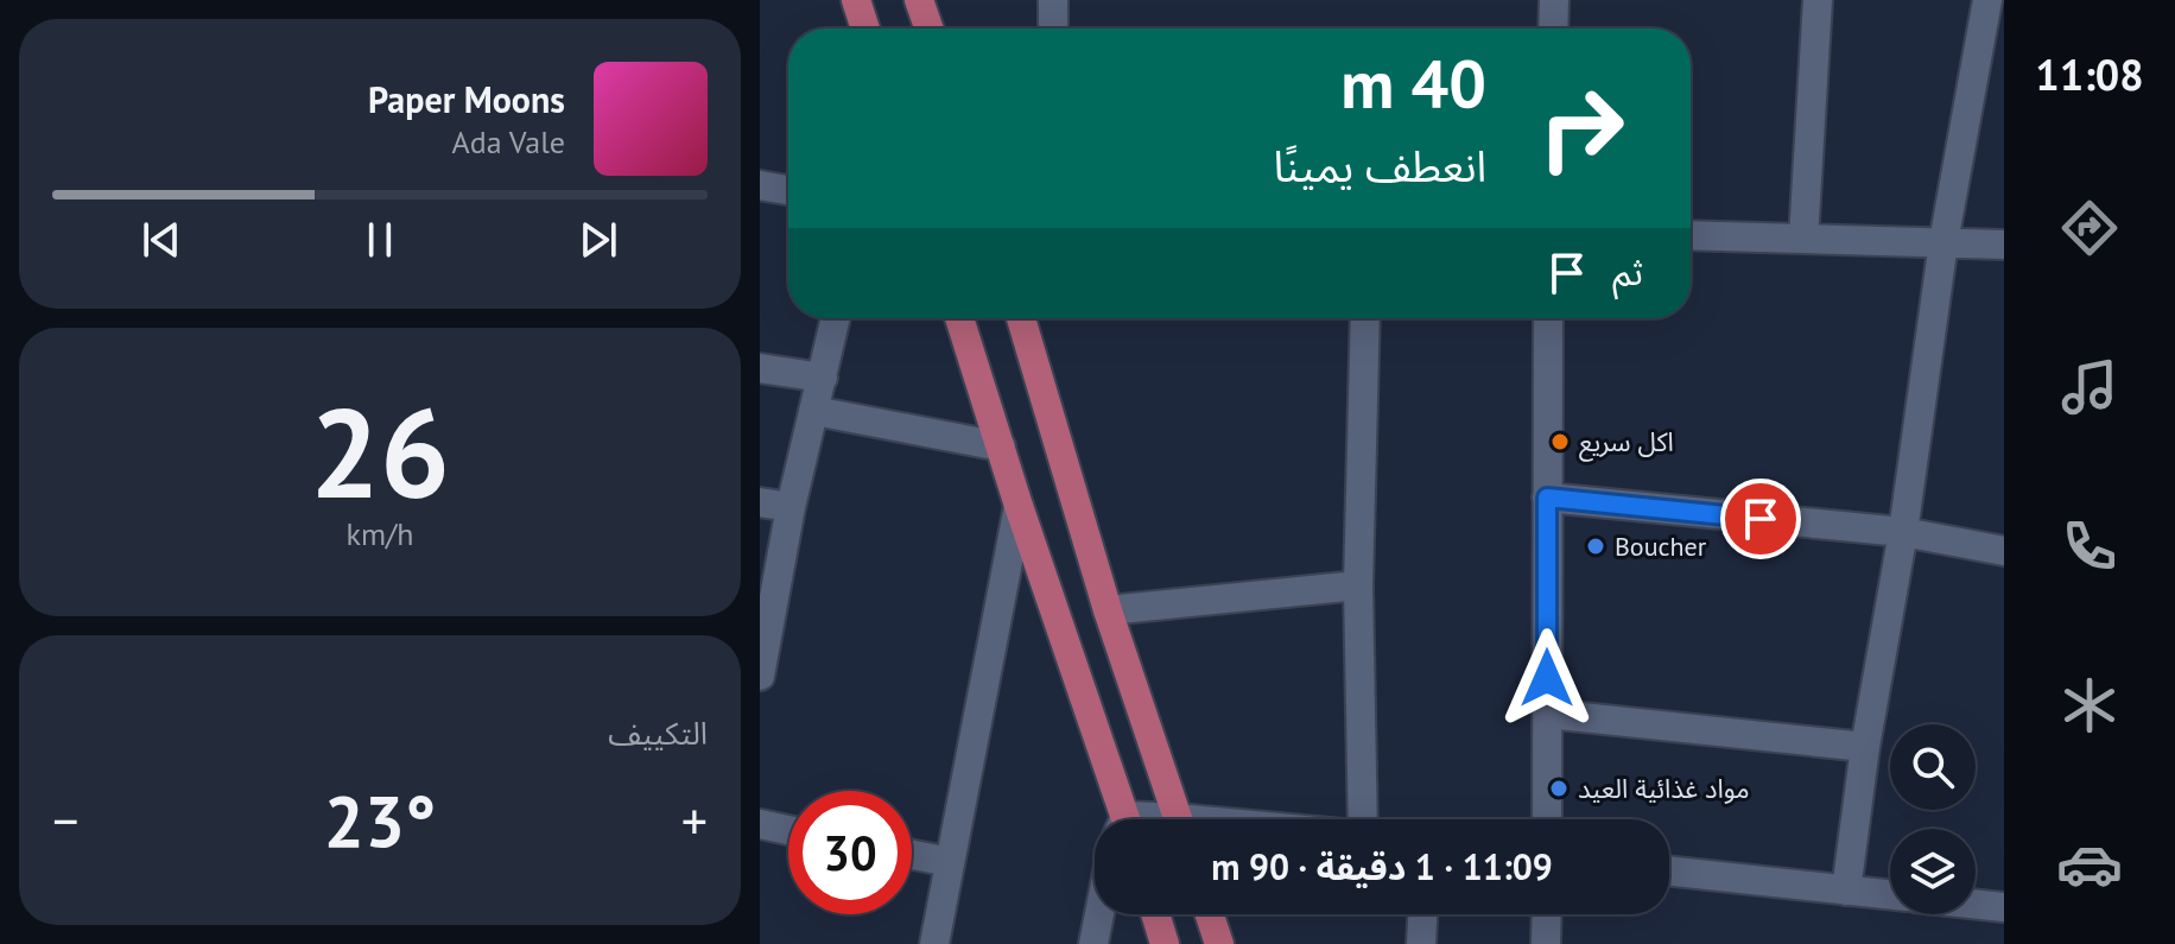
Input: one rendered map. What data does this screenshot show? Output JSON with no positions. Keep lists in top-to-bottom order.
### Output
{
  "places": ["اكل سريع", "Boucher", "مواد غذائية العيد"],
  "page": {
    "tabs": "11:08",
    "turn": ["40 m", "انعطف يمينًا"],
    "song": ["Paper Moons", "Ada Vale"],
    "then": "ثم",
    "tile": [
      ["26", "km/h"],
      "التكييف"
    ],
    "heat": ["−", "23°", "+"],
    "limit": "30",
    "trip": "11:09 · 1 دقيقة · 90 m"
  }
}
